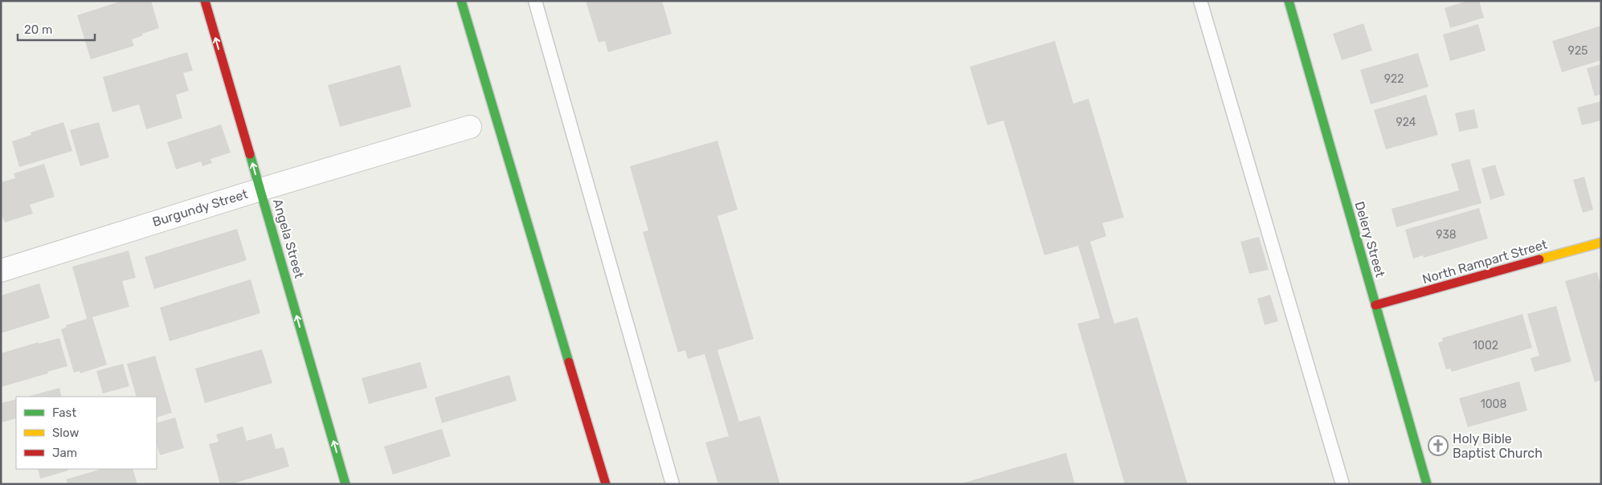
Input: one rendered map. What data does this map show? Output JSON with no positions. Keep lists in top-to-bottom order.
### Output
{
  "streets": {
    "street": [
      "Burgundy Street",
      "Angela Street",
      "Delery Street",
      "North Rampart Street"
    ]
  },
  "crossings": [
    ["Burgundy Street", "Angela Street"],
    ["Delery Street", "North Rampart Street"]
  ],
  "one_way": ["Angela Street"],
  "places": {
    "church": ["Holy Bible Baptist Church"]
  },
  "house_numbers": [
    "925",
    "922",
    "924",
    "938",
    "1002",
    "1008"
  ],
  "legend": ["Fast", "Slow", "Jam"],
  "scale_bar": "20 m"
}
